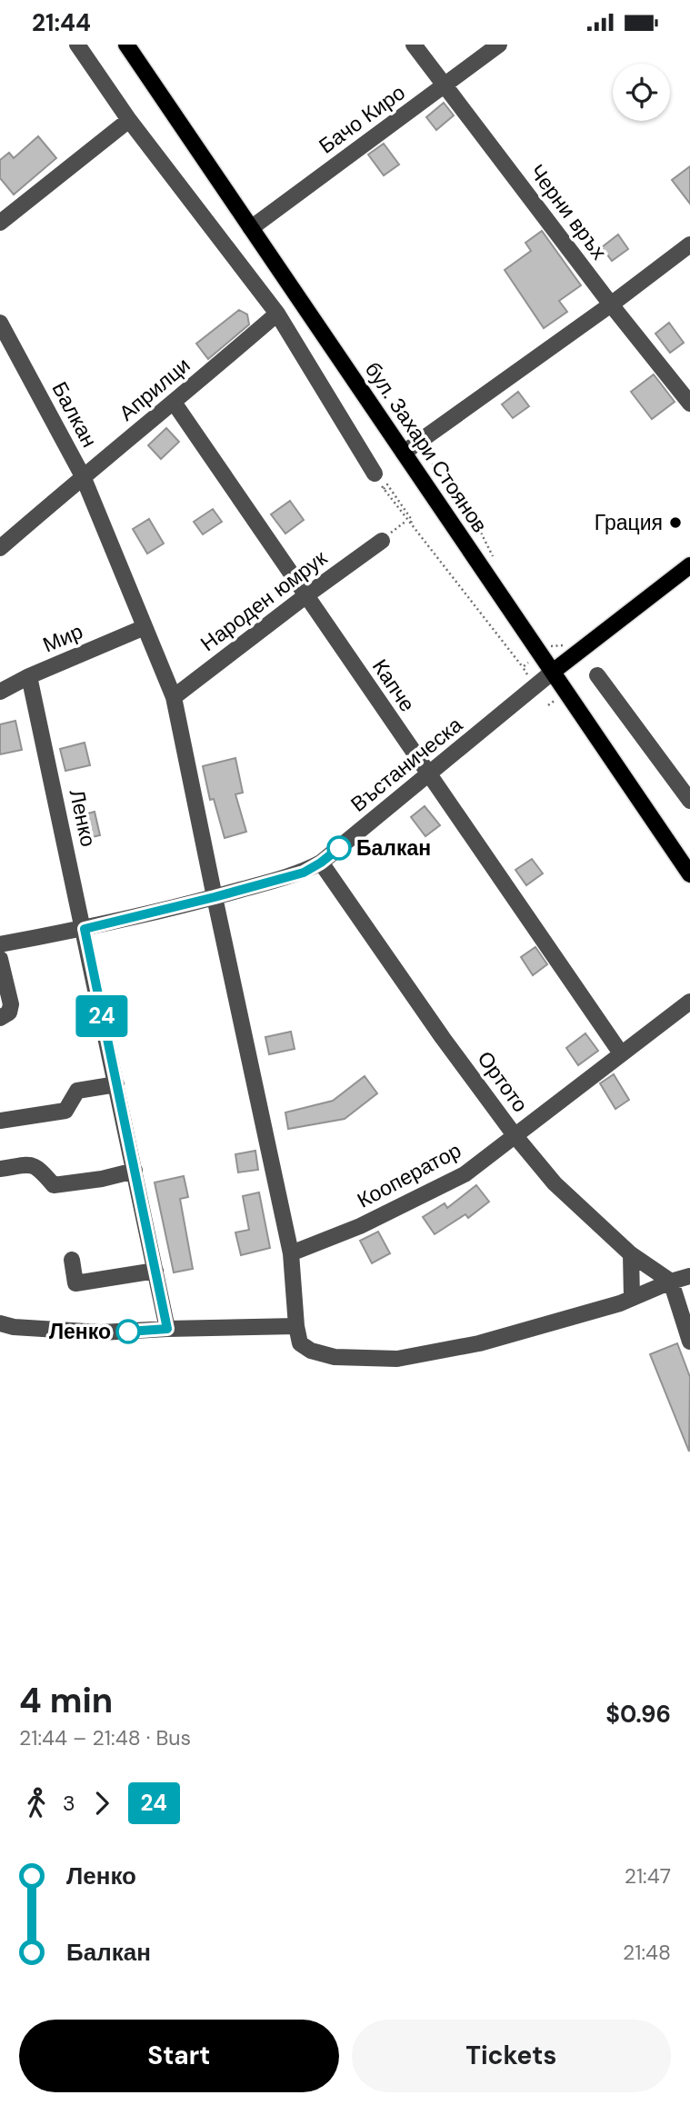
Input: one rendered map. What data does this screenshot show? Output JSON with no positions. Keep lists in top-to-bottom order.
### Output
{
  "streets": {
    "main road": ["бул. Захари Стоянов", "Въстаническа"],
    "street": [
      "Бачо Киро",
      "Черни връх",
      "Априлци",
      "Балкан",
      "Народен юмрук",
      "Мир",
      "Капче",
      "Ленко",
      "Ортото",
      "Кооператор"
    ]
  },
  "crossings": [
    ["Бачо Киро", "Черни връх"],
    ["Бачо Киро", "бул. Захари Стоянов"],
    ["Априлци", "Балкан"],
    ["Априлци", "Капче"],
    ["Балкан", "Народен юмрук"],
    ["Балкан", "Мир"],
    ["Балкан", "Въстаническа"],
    ["Балкан", "Кооператор"],
    ["бул. Захари Стоянов", "Въстаническа"],
    ["Народен юмрук", "Капче"],
    ["Мир", "Ленко"],
    ["Капче", "Въстаническа"],
    ["Капче", "Кооператор"],
    ["Въстаническа", "Ленко"],
    ["Въстаническа", "Ортото"],
    ["Ортото", "Кооператор"]
  ],
  "places": ["Грация", "Балкан", "Ленко"],
  "lines": ["bus line 24"],
  "page": {
    "status": "21:44",
    "on_map": "24",
    "heading": ["4 min", "21:44 – 21:48 · Bus", "$0.96"],
    "legs": ["3", "24"],
    "list": [
      {
        "name": "Ленко",
        "value": "21:47"
      },
      {
        "name": "Балкан",
        "value": "21:48"
      }
    ],
    "buttons": ["Start", "Tickets"]
  }
}
